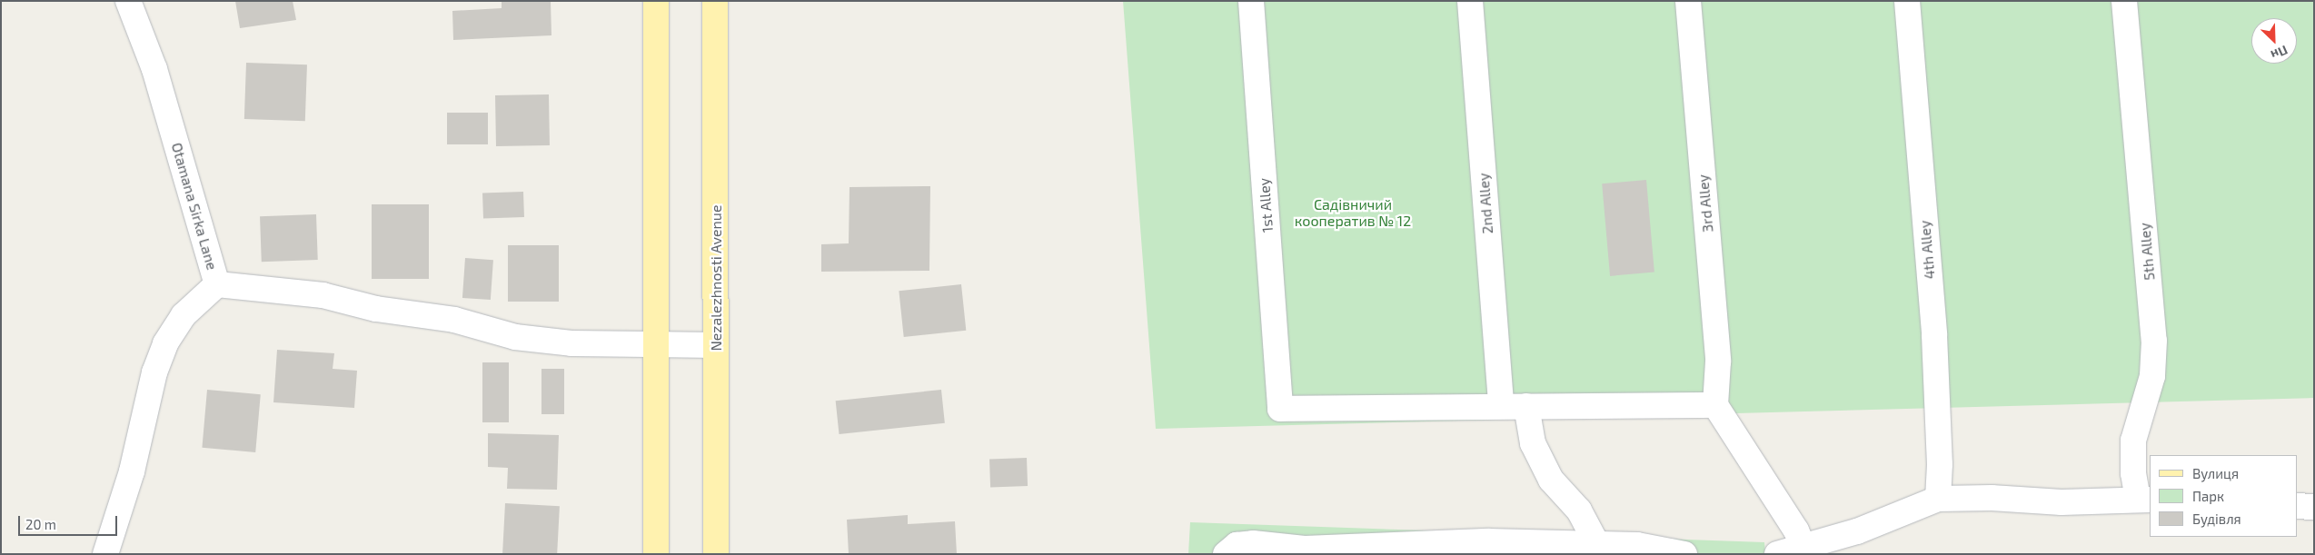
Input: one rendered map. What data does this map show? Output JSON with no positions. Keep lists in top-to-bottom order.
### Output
{
  "streets": {
    "main road": ["Nezalezhnosti Avenue"],
    "street": [
      "2nd Alley",
      "3rd Alley",
      "1st Alley",
      "Otamana Sirka Lane",
      "4th Alley",
      "5th Alley"
    ]
  },
  "crossings": [
    ["2nd Alley", "1st Alley"]
  ],
  "parks": ["Садівничий кооператив № 12"],
  "legend": ["Вулиця", "Парк", "Будівля"],
  "scale_bar": "20 m",
  "north": "bottom right"
}
